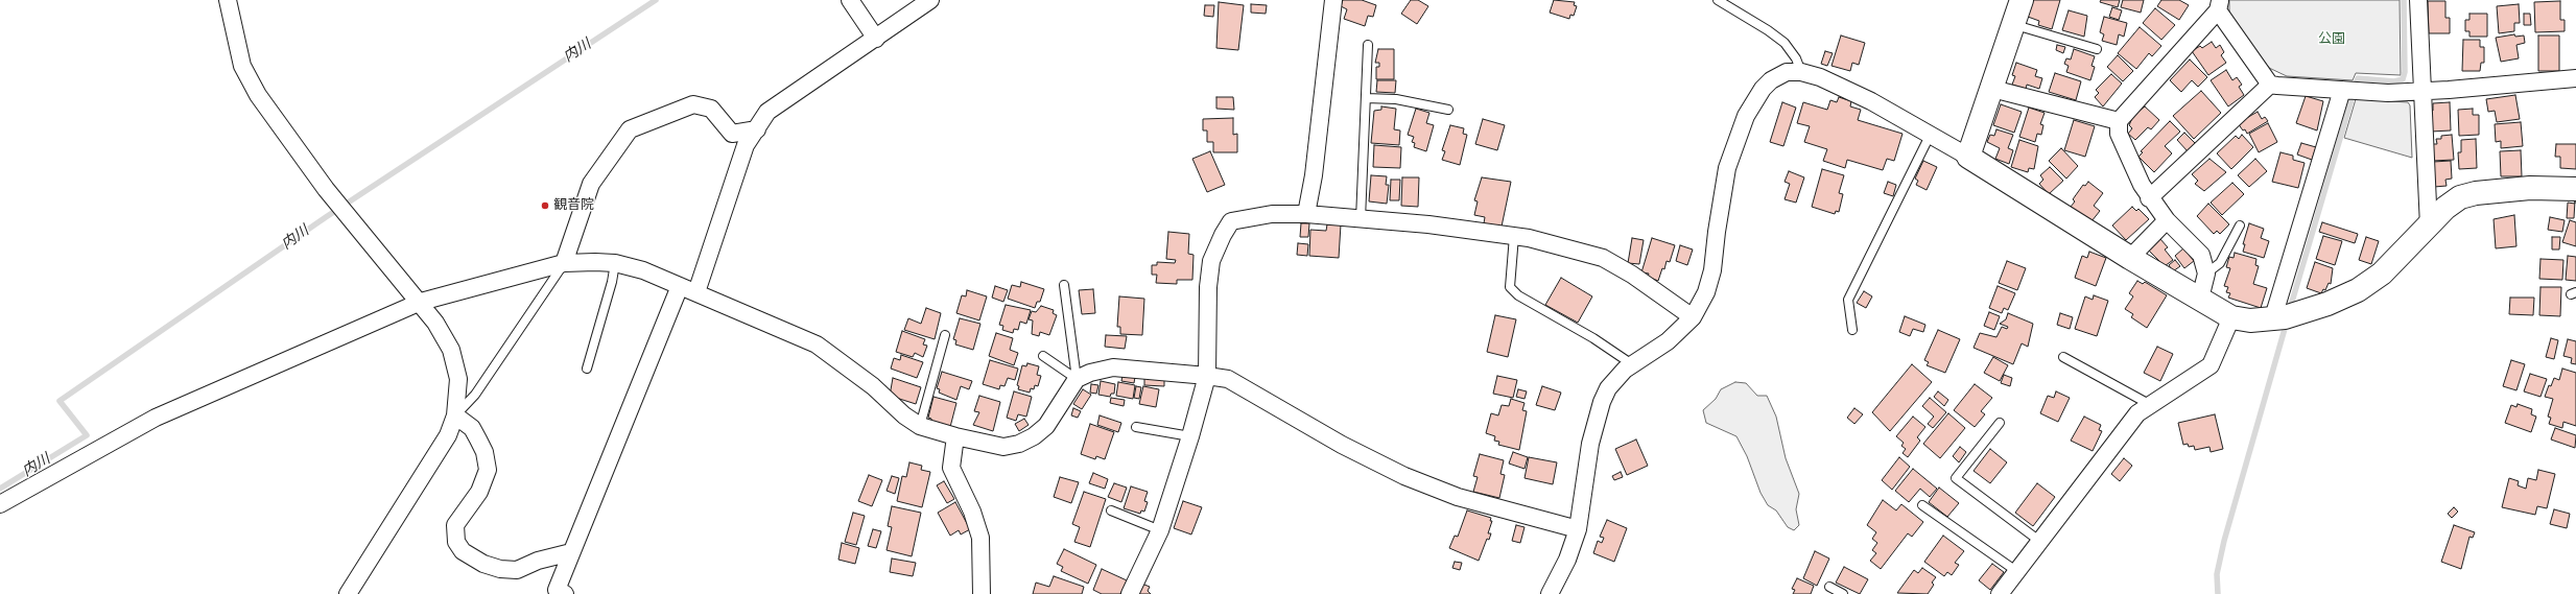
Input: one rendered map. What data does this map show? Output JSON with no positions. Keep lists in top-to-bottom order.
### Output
{
  "water": ["内川"],
  "parks": ["公園"],
  "places": ["観音院"]
}
